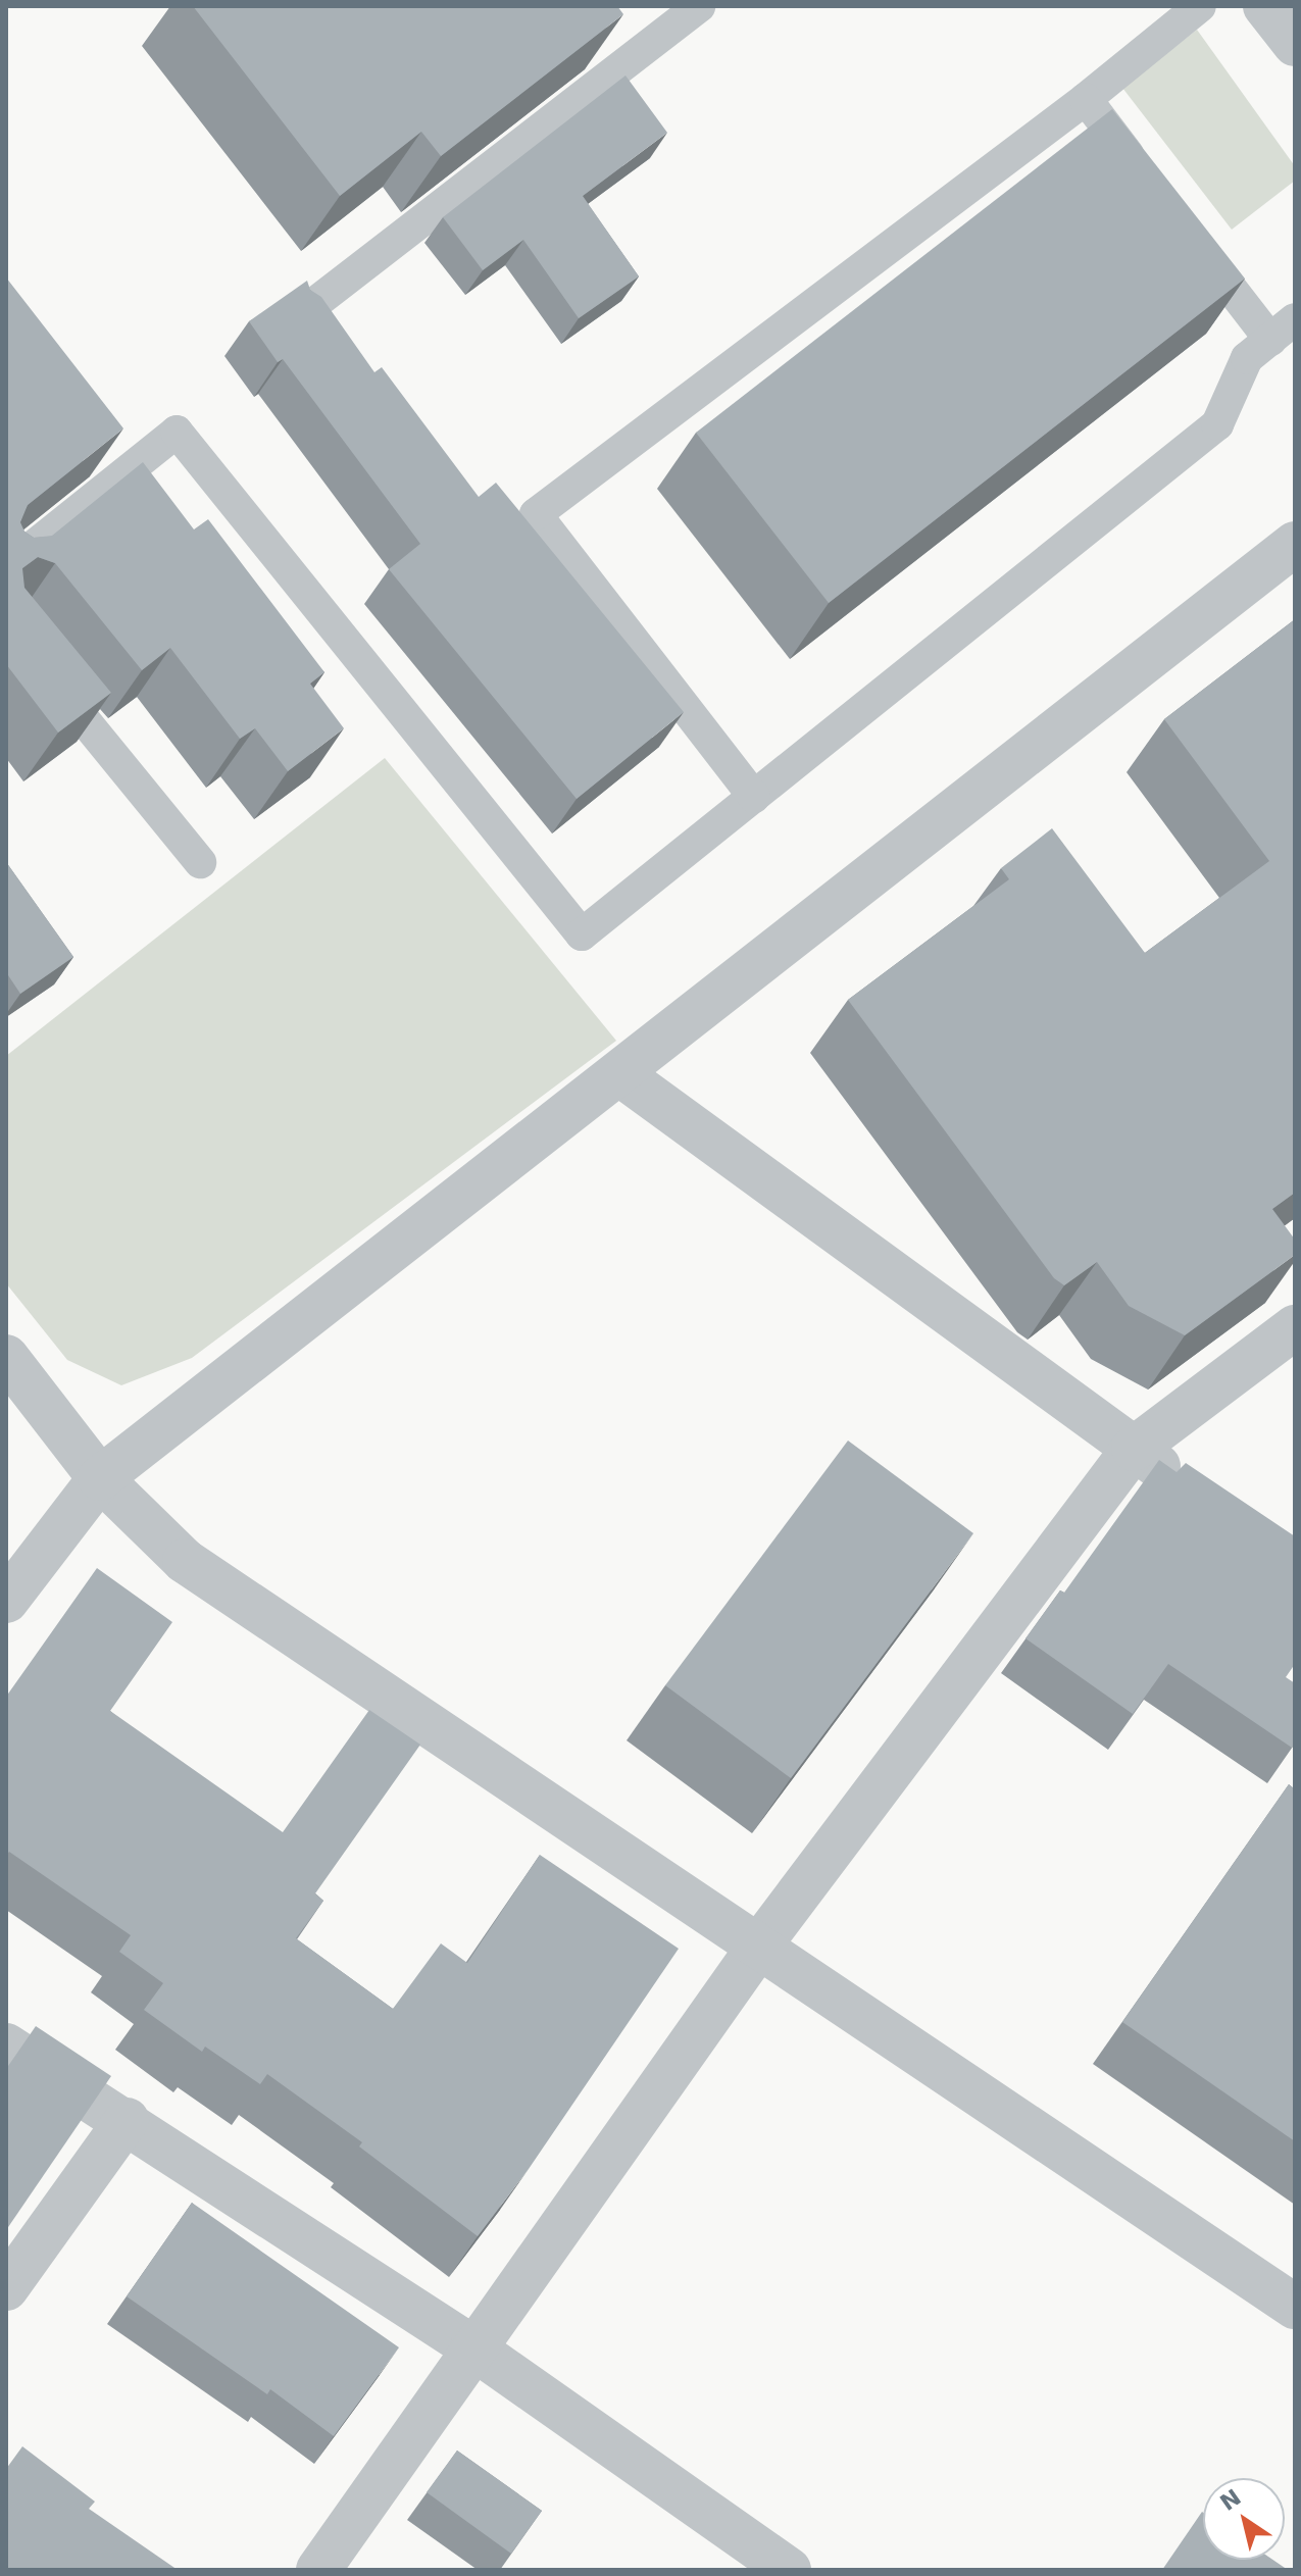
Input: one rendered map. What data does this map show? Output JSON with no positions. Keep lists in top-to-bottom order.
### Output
{
  "north": "top left"
}
